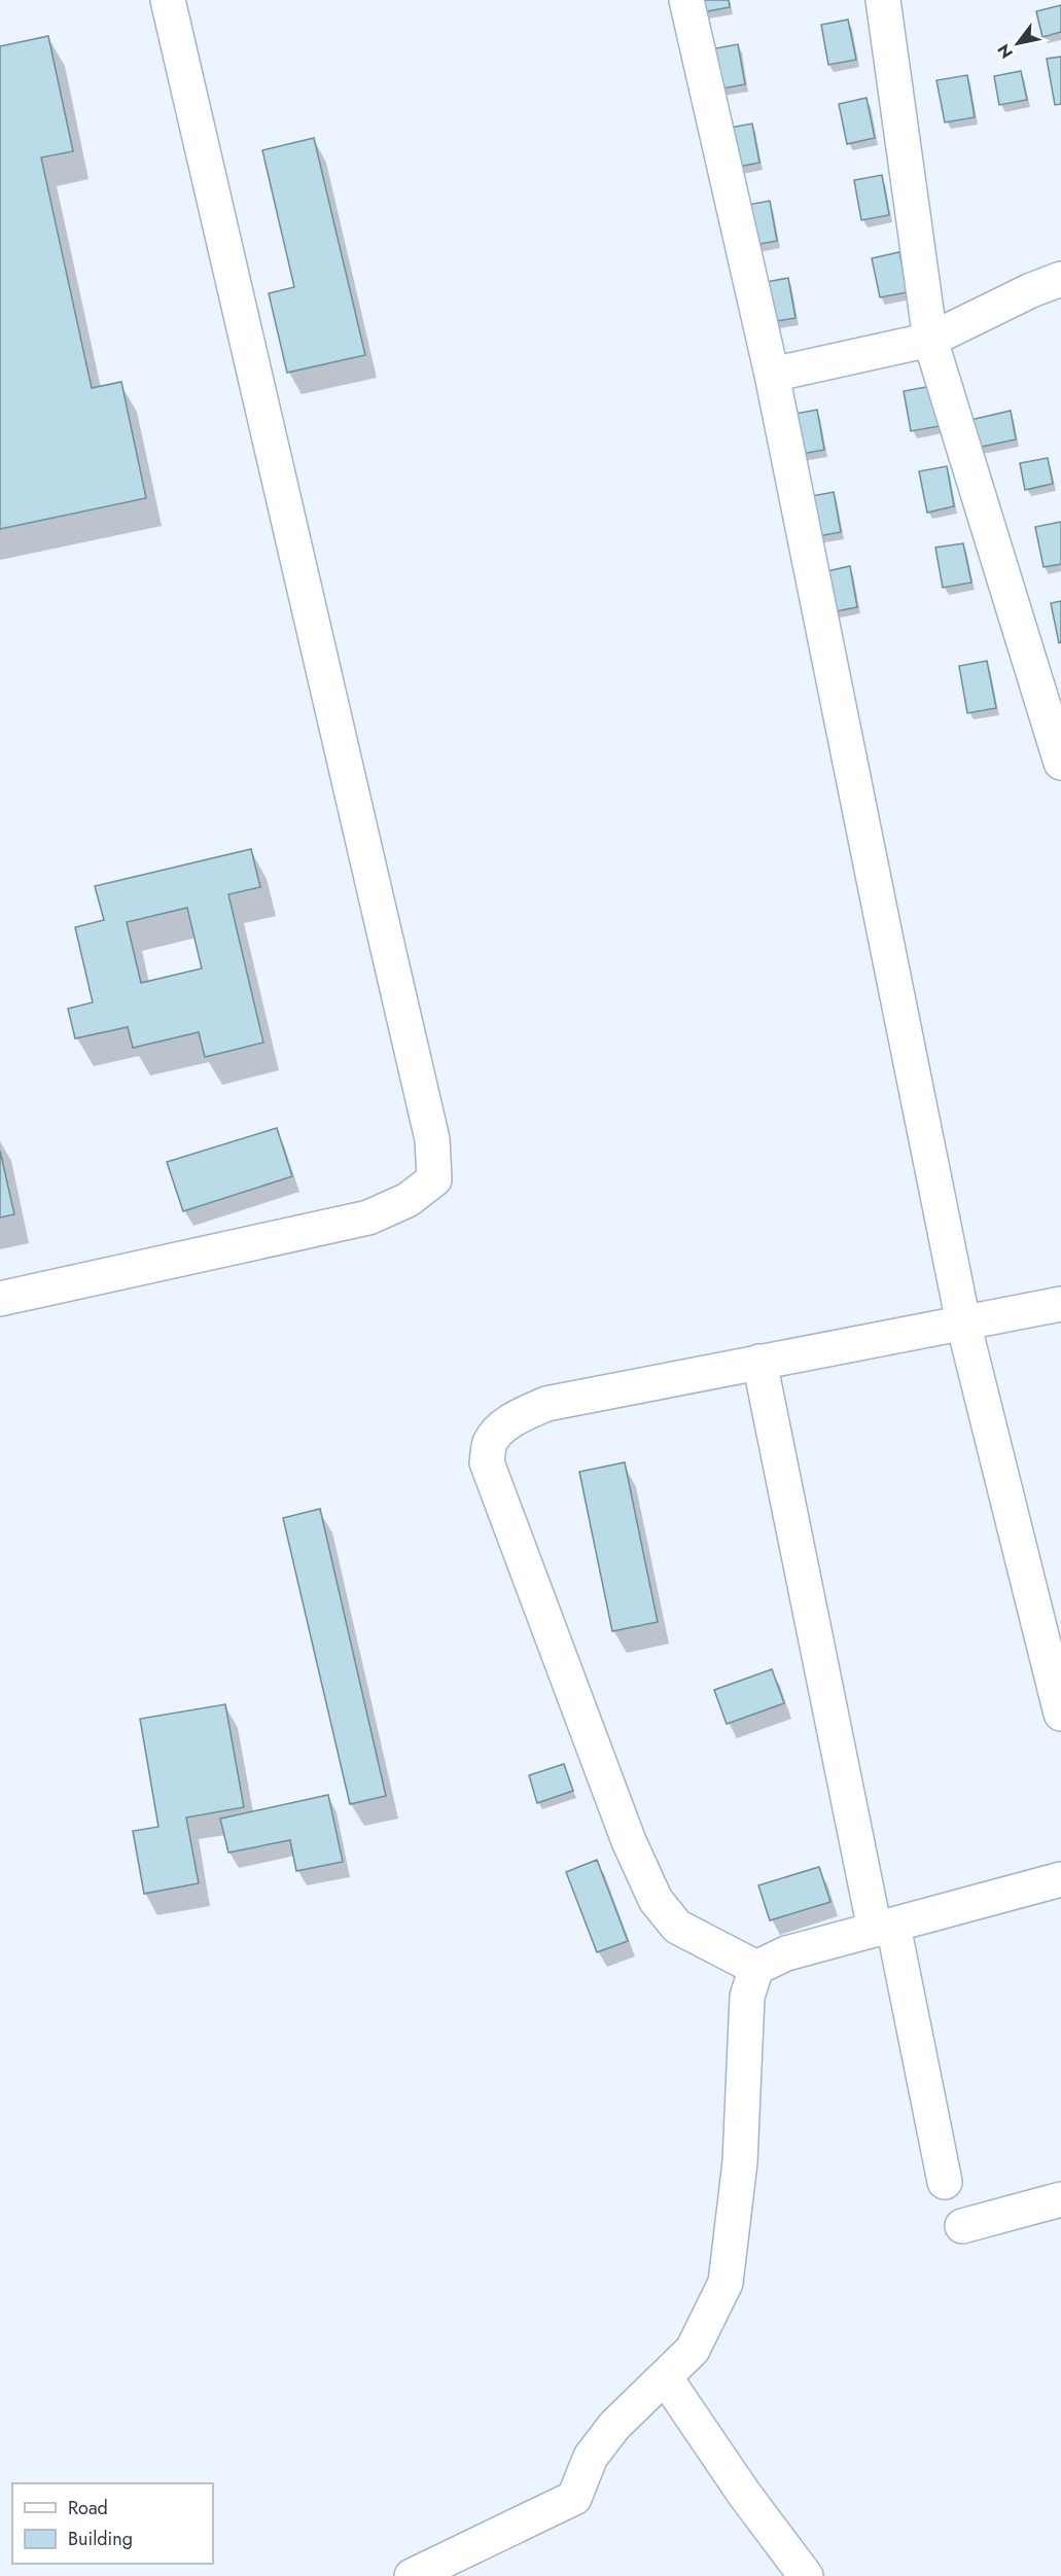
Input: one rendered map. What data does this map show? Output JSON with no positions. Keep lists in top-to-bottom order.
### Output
{
  "legend": ["Road", "Building"],
  "north": "bottom left"
}
